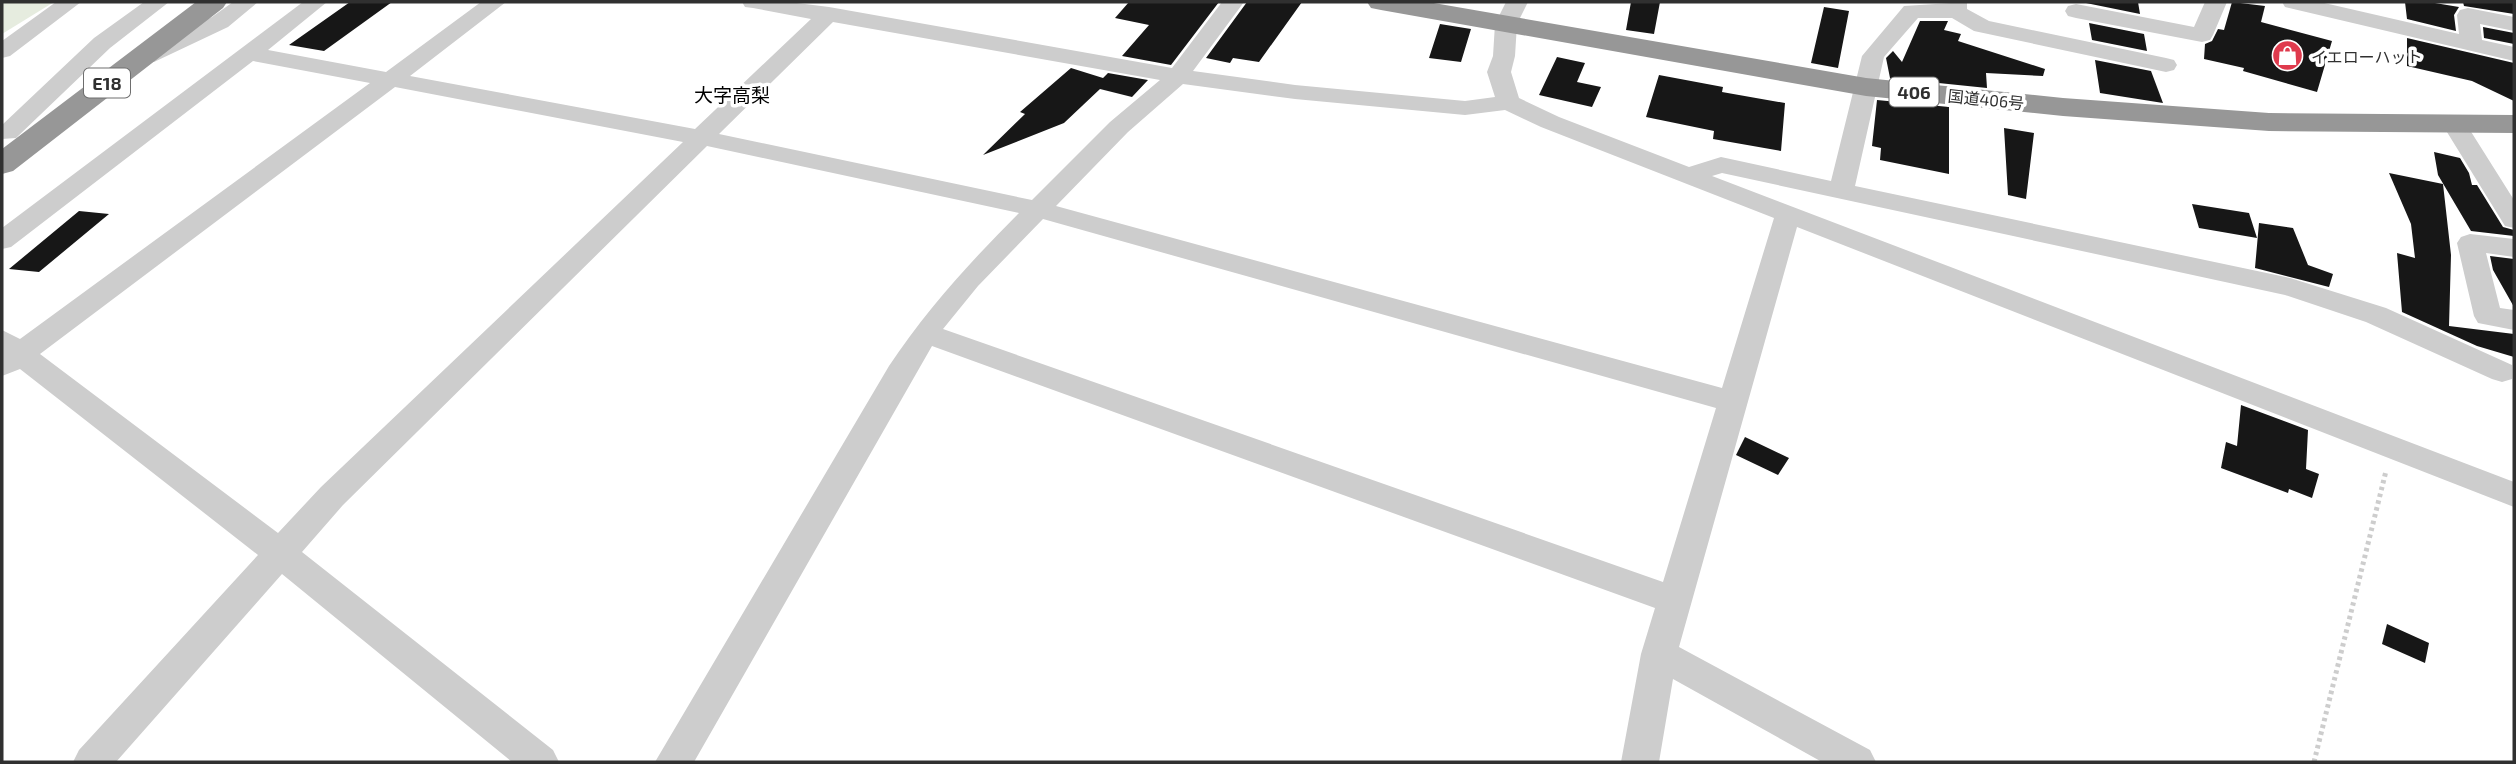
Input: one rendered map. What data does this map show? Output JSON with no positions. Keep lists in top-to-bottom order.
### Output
{
  "streets": {
    "highway": ["E18", "406", "国道406号"]
  },
  "districts": ["大字高梨"],
  "places": {
    "shop": ["イエローハット"]
  }
}
